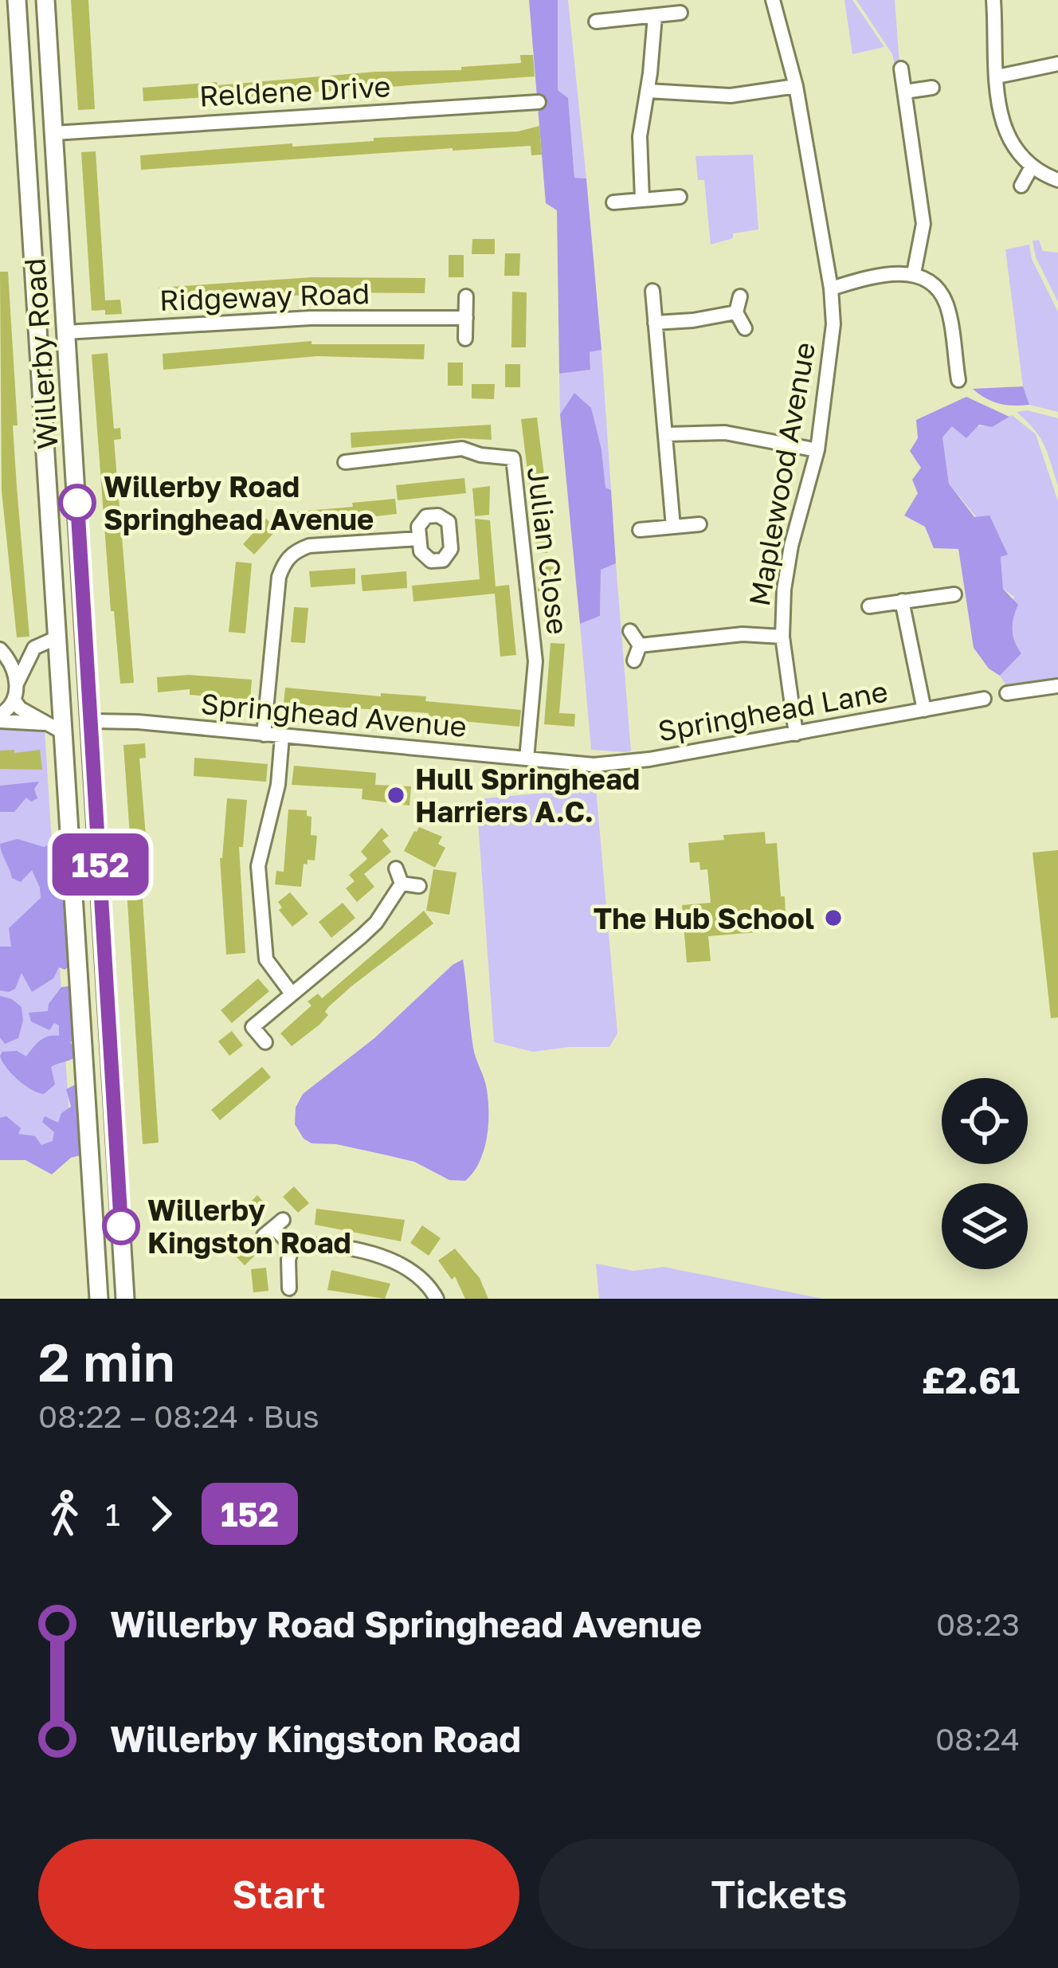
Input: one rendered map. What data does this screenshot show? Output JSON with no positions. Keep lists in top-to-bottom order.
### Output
{
  "streets": {
    "street": [
      "Reldene Drive",
      "Ridgeway Road",
      "Willerby Road",
      "Maplewood Avenue",
      "Julian Close",
      "Springhead Lane",
      "Springhead Avenue"
    ]
  },
  "crossings": [
    ["Reldene Drive", "Willerby Road"],
    ["Ridgeway Road", "Willerby Road"],
    ["Willerby Road", "Springhead Avenue"],
    ["Maplewood Avenue", "Springhead Lane"],
    ["Julian Close", "Springhead Avenue"],
    ["Springhead Lane", "Springhead Avenue"]
  ],
  "places": [
    "Willerby Road Springhead Avenue",
    "Hull Springhead Harriers A.C.",
    "The Hub School",
    "Willerby Kingston Road"
  ],
  "lines": ["bus line 152"],
  "page": {
    "on_map": "152",
    "heading": ["2 min", "08:22 – 08:24 · Bus", "£2.61"],
    "legs": ["1", "152"],
    "list": [
      {
        "name": "Willerby Road Springhead Avenue",
        "value": "08:23"
      },
      {
        "name": "Willerby Kingston Road",
        "value": "08:24"
      }
    ],
    "buttons": ["Start", "Tickets"]
  }
}
